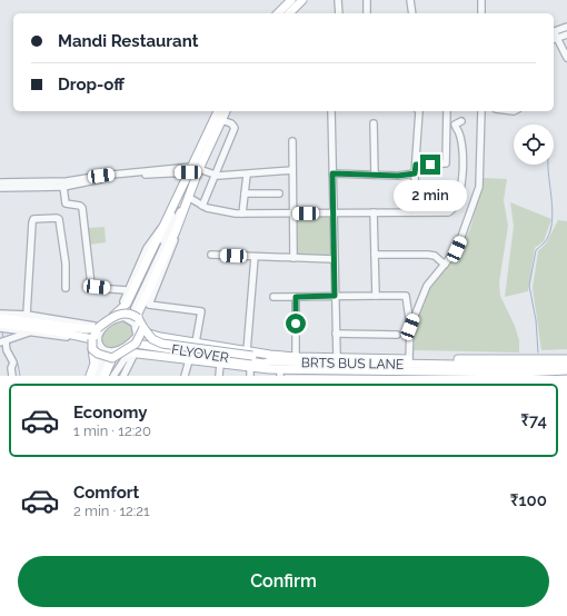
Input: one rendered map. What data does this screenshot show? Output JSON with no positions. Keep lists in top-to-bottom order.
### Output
{
  "streets": {
    "main road": ["FLYOVER", "BRTS BUS LANE"]
  },
  "crossings": [
    ["FLYOVER", "BRTS BUS LANE"]
  ],
  "page": {
    "banner": ["Mandi Restaurant", "Drop-off"],
    "bubble": "2 min",
    "list": [
      {
        "name": "Economy",
        "note": "1 min · 12:20",
        "value": "₹74"
      },
      {
        "name": "Comfort",
        "note": "2 min · 12:21",
        "value": "₹100"
      }
    ],
    "buttons": "Confirm"
  }
}
